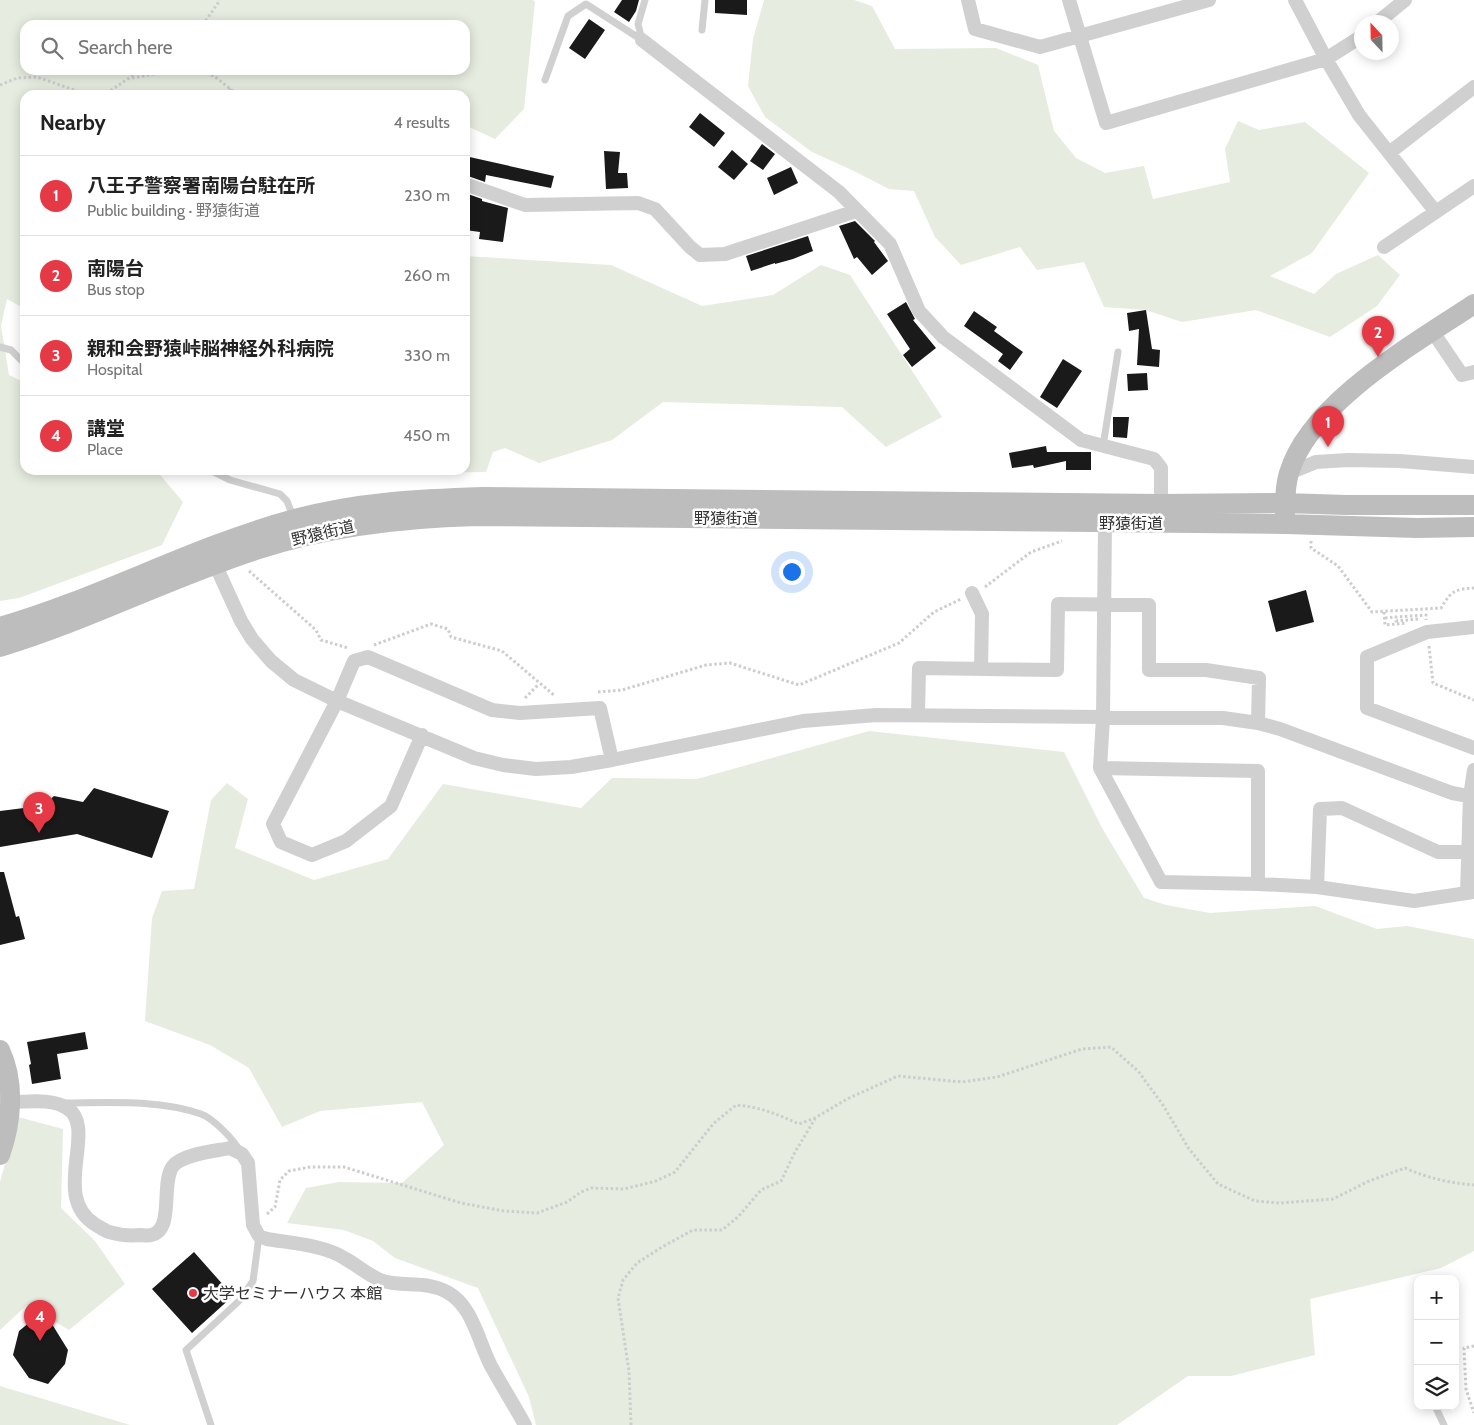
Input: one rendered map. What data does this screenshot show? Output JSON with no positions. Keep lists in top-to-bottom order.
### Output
{
  "streets": {
    "main road": ["野猿街道"]
  },
  "places": ["大学セミナーハウス 本館"],
  "north": "top",
  "page": {
    "search": "Search here",
    "heading": ["Nearby", "4 results"],
    "list": [
      {
        "mark": "1",
        "name": "八王子警察署南陽台駐在所",
        "note": "Public building · 野猿街道",
        "value": "230 m"
      },
      {
        "mark": "2",
        "name": "南陽台",
        "note": "Bus stop",
        "value": "260 m"
      },
      {
        "mark": "3",
        "name": "親和会野猿峠脳神経外科病院",
        "note": "Hospital",
        "value": "330 m"
      },
      {
        "mark": "4",
        "name": "講堂",
        "note": "Place",
        "value": "450 m"
      }
    ],
    "pins": [
      "2",
      "1",
      "3",
      "4"
    ],
    "map_buttons": ["+", "−"]
  }
}
